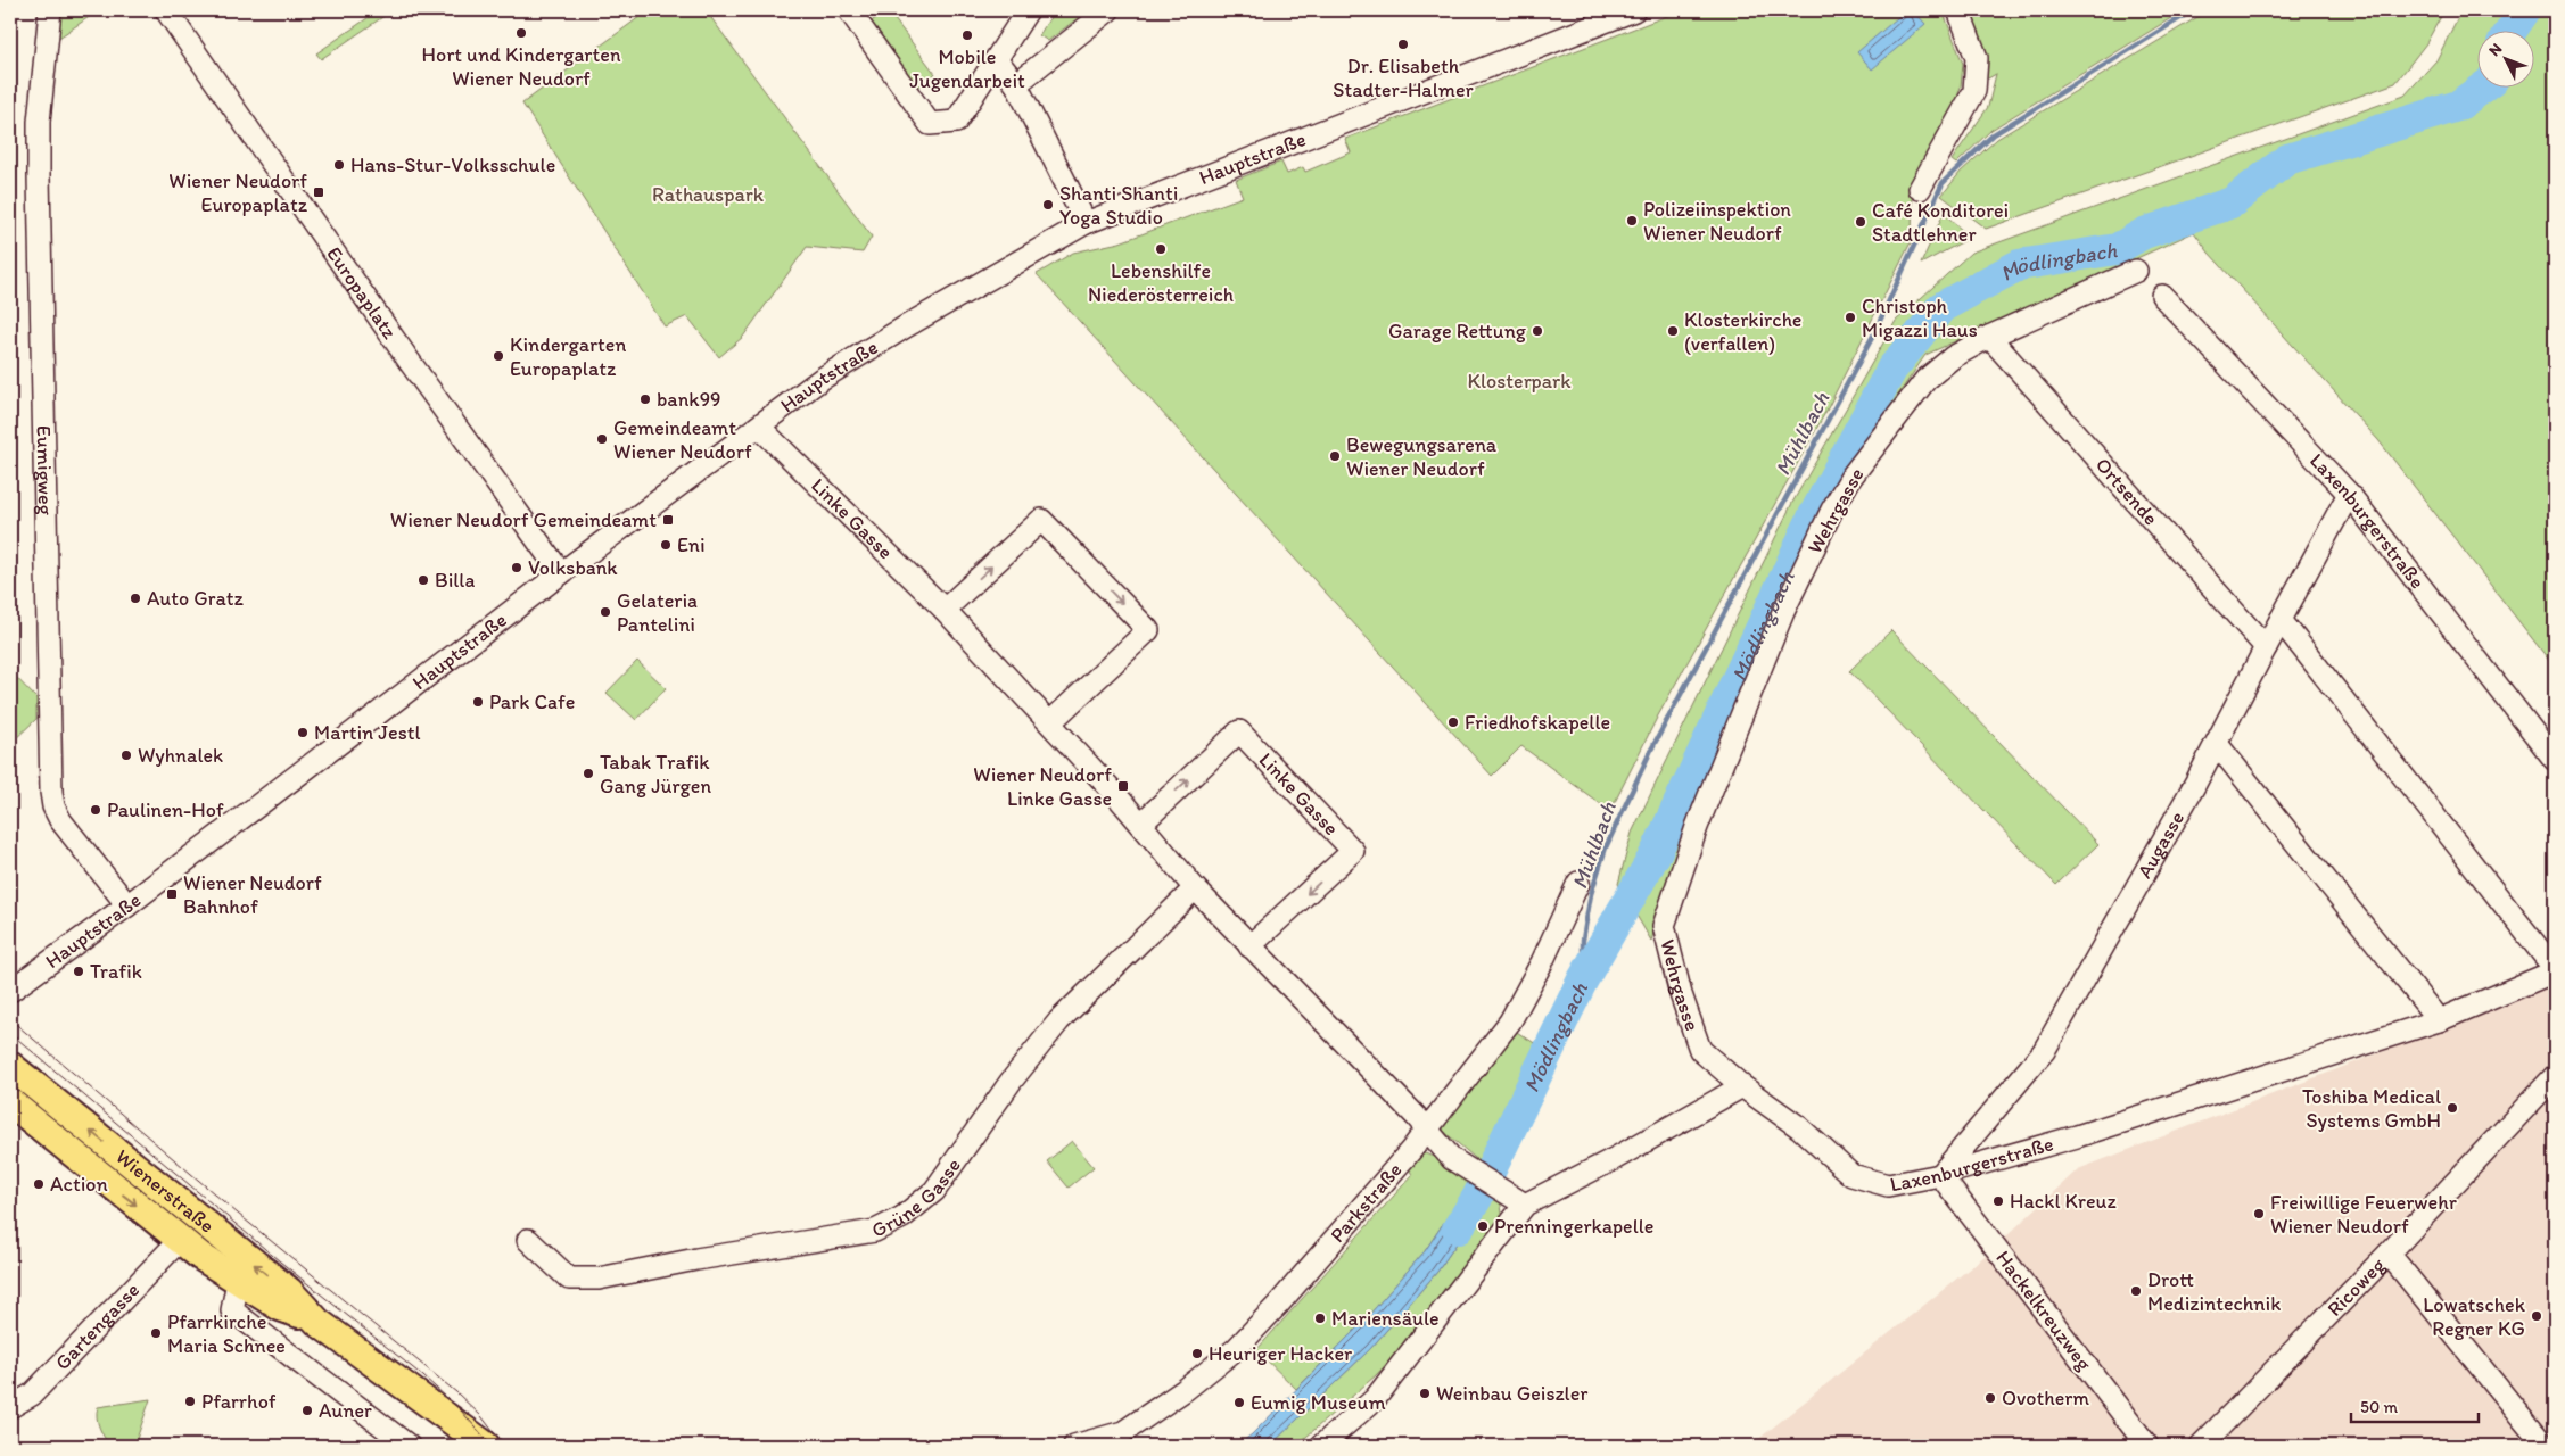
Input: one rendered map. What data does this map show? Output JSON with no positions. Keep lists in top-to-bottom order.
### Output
{
  "streets": {
    "main road": ["Wienerstraße"],
    "street": [
      "Hauptstraße",
      "Europaplatz",
      "Eumigweg",
      "Ortsende",
      "Wehrgasse",
      "Linke Gasse",
      "Laxenburgerstraße",
      "Augasse",
      "Grüne Gasse",
      "Parkstraße",
      "Ricoweg",
      "Hackelkreuzweg",
      "Gartengasse"
    ]
  },
  "crossings": [
    ["Hauptstraße", "Europaplatz"],
    ["Hauptstraße", "Eumigweg"],
    ["Hauptstraße", "Linke Gasse"],
    ["Ortsende", "Wehrgasse"],
    ["Ortsende", "Augasse"],
    ["Wehrgasse", "Laxenburgerstraße"],
    ["Linke Gasse", "Grüne Gasse"],
    ["Linke Gasse", "Parkstraße"],
    ["Laxenburgerstraße", "Augasse"],
    ["Laxenburgerstraße", "Hackelkreuzweg"],
    ["Augasse", "Hackelkreuzweg"],
    ["Wienerstraße", "Gartengasse"]
  ],
  "water": ["Mödlingbach", "Mühlbach"],
  "parks": ["Rathauspark", "Klosterpark"],
  "places": {
    "other": [
      "Hort und Kindergarten Wiener Neudorf",
      "Mobile Jugendarbeit",
      "Dr. Elisabeth Stadter-Halmer",
      "Hans-Stur-Volksschule",
      "Shanti Shanti Yoga Studio",
      "Polizeiinspektion Wiener Neudorf",
      "Café Konditorei Stadtlehner",
      "Lebenshilfe Niederösterreich",
      "Christoph Migazzi Haus",
      "Garage Rettung",
      "Klosterkirche (verfallen)",
      "Kindergarten Europaplatz",
      "bank99",
      "Gemeindeamt Wiener Neudorf",
      "Bewegungsarena Wiener Neudorf",
      "Eni",
      "Volksbank",
      "Billa",
      "Auto Gratz",
      "Gelateria Pantelini",
      "Park Cafe",
      "Friedhofskapelle",
      "Martin Jestl",
      "Wyhnalek",
      "Tabak Trafik Gang Jürgen",
      "Paulinen-Hof",
      "Trafik",
      "Toshiba Medical Systems GmbH",
      "Action",
      "Hackl Kreuz",
      "Freiwillige Feuerwehr Wiener Neudorf",
      "Prenningerkapelle",
      "Drott Medizintechnik",
      "Lowatschek Regner KG",
      "Mariensäule",
      "Pfarrkirche Maria Schnee",
      "Heuriger Hacker",
      "Weinbau Geiszler",
      "Ovotherm",
      "Pfarrhof",
      "Eumig Museum",
      "Auner"
    ],
    "transit": [
      "Wiener Neudorf Europaplatz",
      "Wiener Neudorf Gemeindeamt",
      "Wiener Neudorf Linke Gasse",
      "Wiener Neudorf Bahnhof"
    ]
  },
  "scale_bar": "50 m",
  "north": "top left"
}
